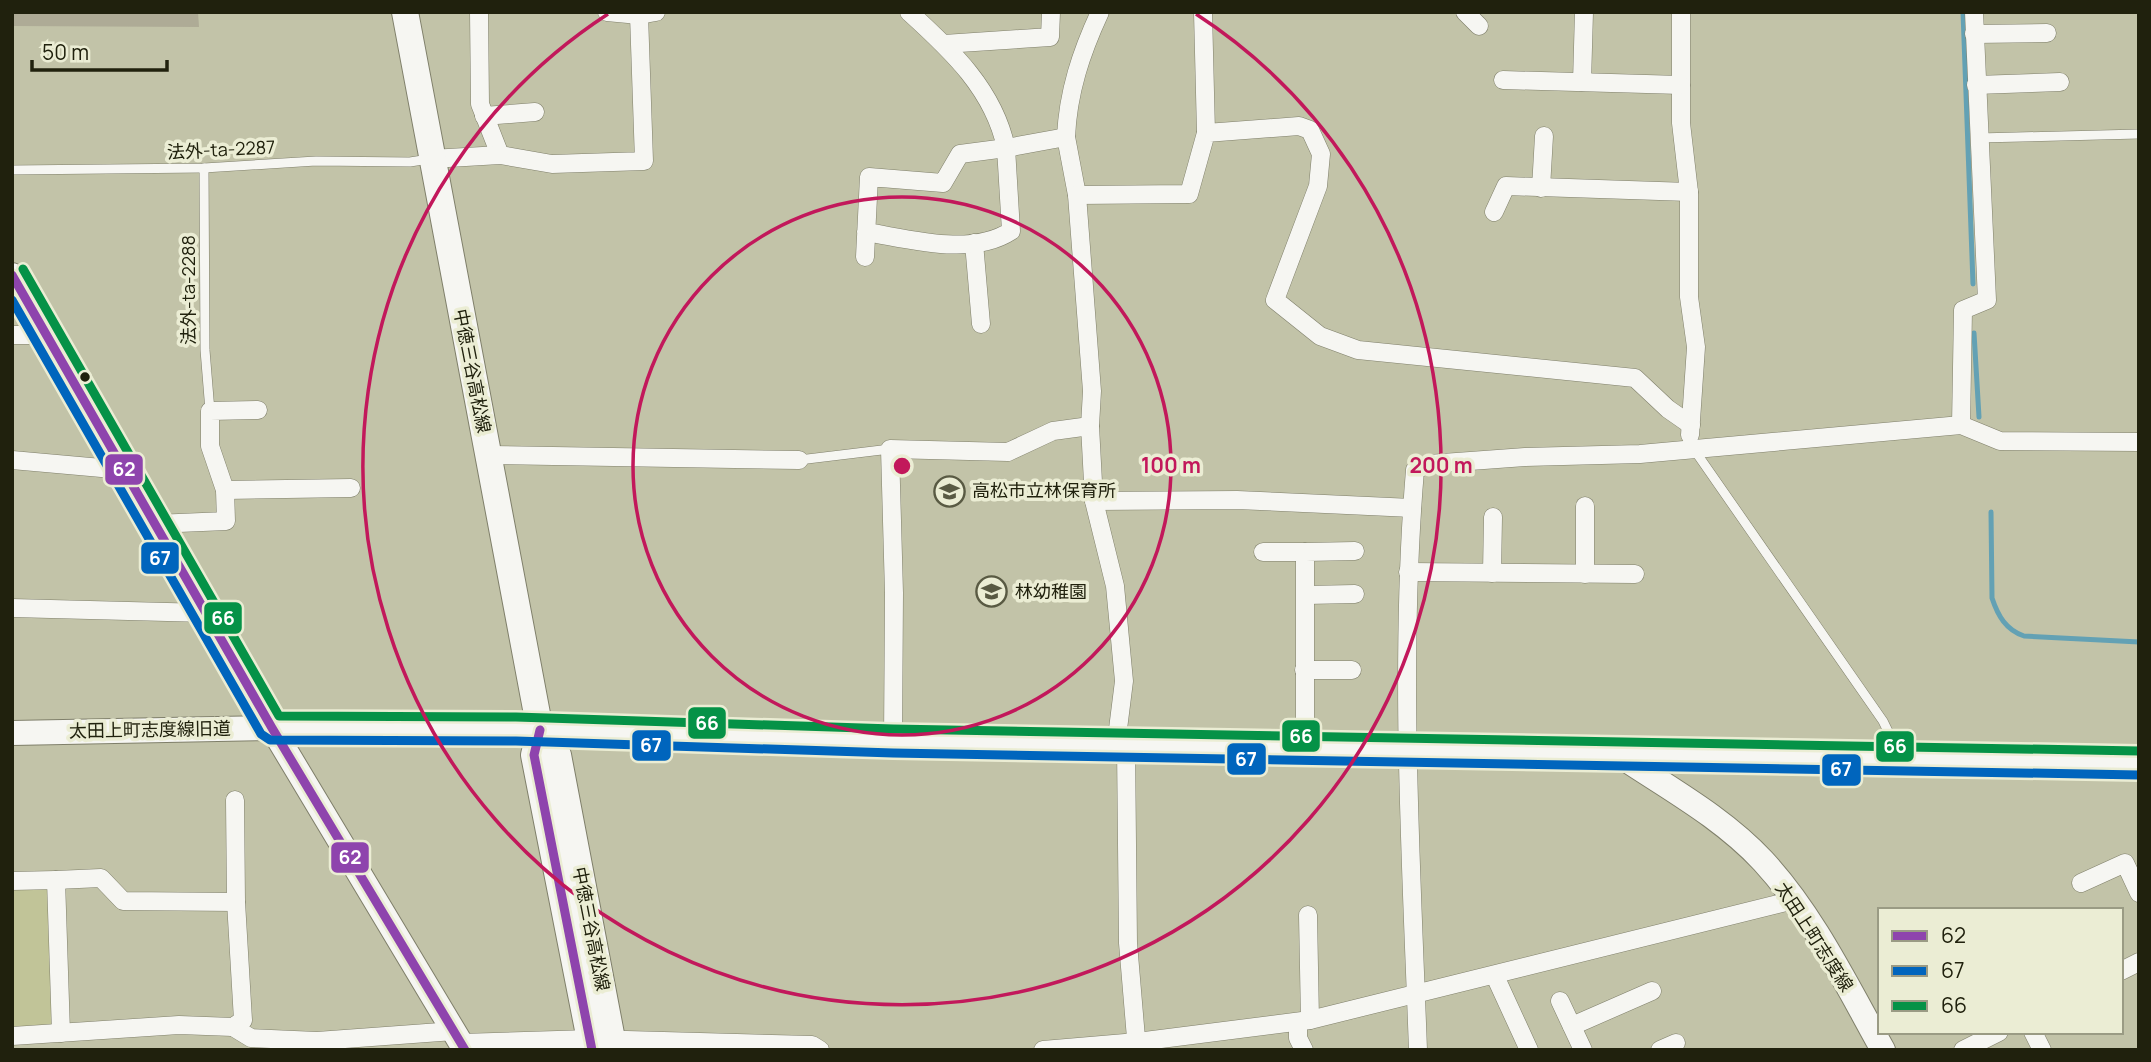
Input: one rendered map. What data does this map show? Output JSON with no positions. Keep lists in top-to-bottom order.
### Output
{
  "streets": {
    "main road": ["中徳三谷高松線"],
    "street": ["太田上町志度線旧道", "太田上町志度線"],
    "lane": ["法外-ta-2287", "法外-ta-2288"]
  },
  "crossings": [
    ["法外-ta-2287", "法外-ta-2288"],
    ["法外-ta-2287", "中徳三谷高松線"],
    ["中徳三谷高松線", "太田上町志度線旧道"]
  ],
  "places": {
    "school or university": ["高松市立林保育所", "林幼稚園"]
  },
  "lines": ["transit line 66", "transit line 62", "transit line 67"],
  "legend": ["62", "67", "66"],
  "scale_bar": "50 m",
  "rings": ["100 m", "200 m"]
}
